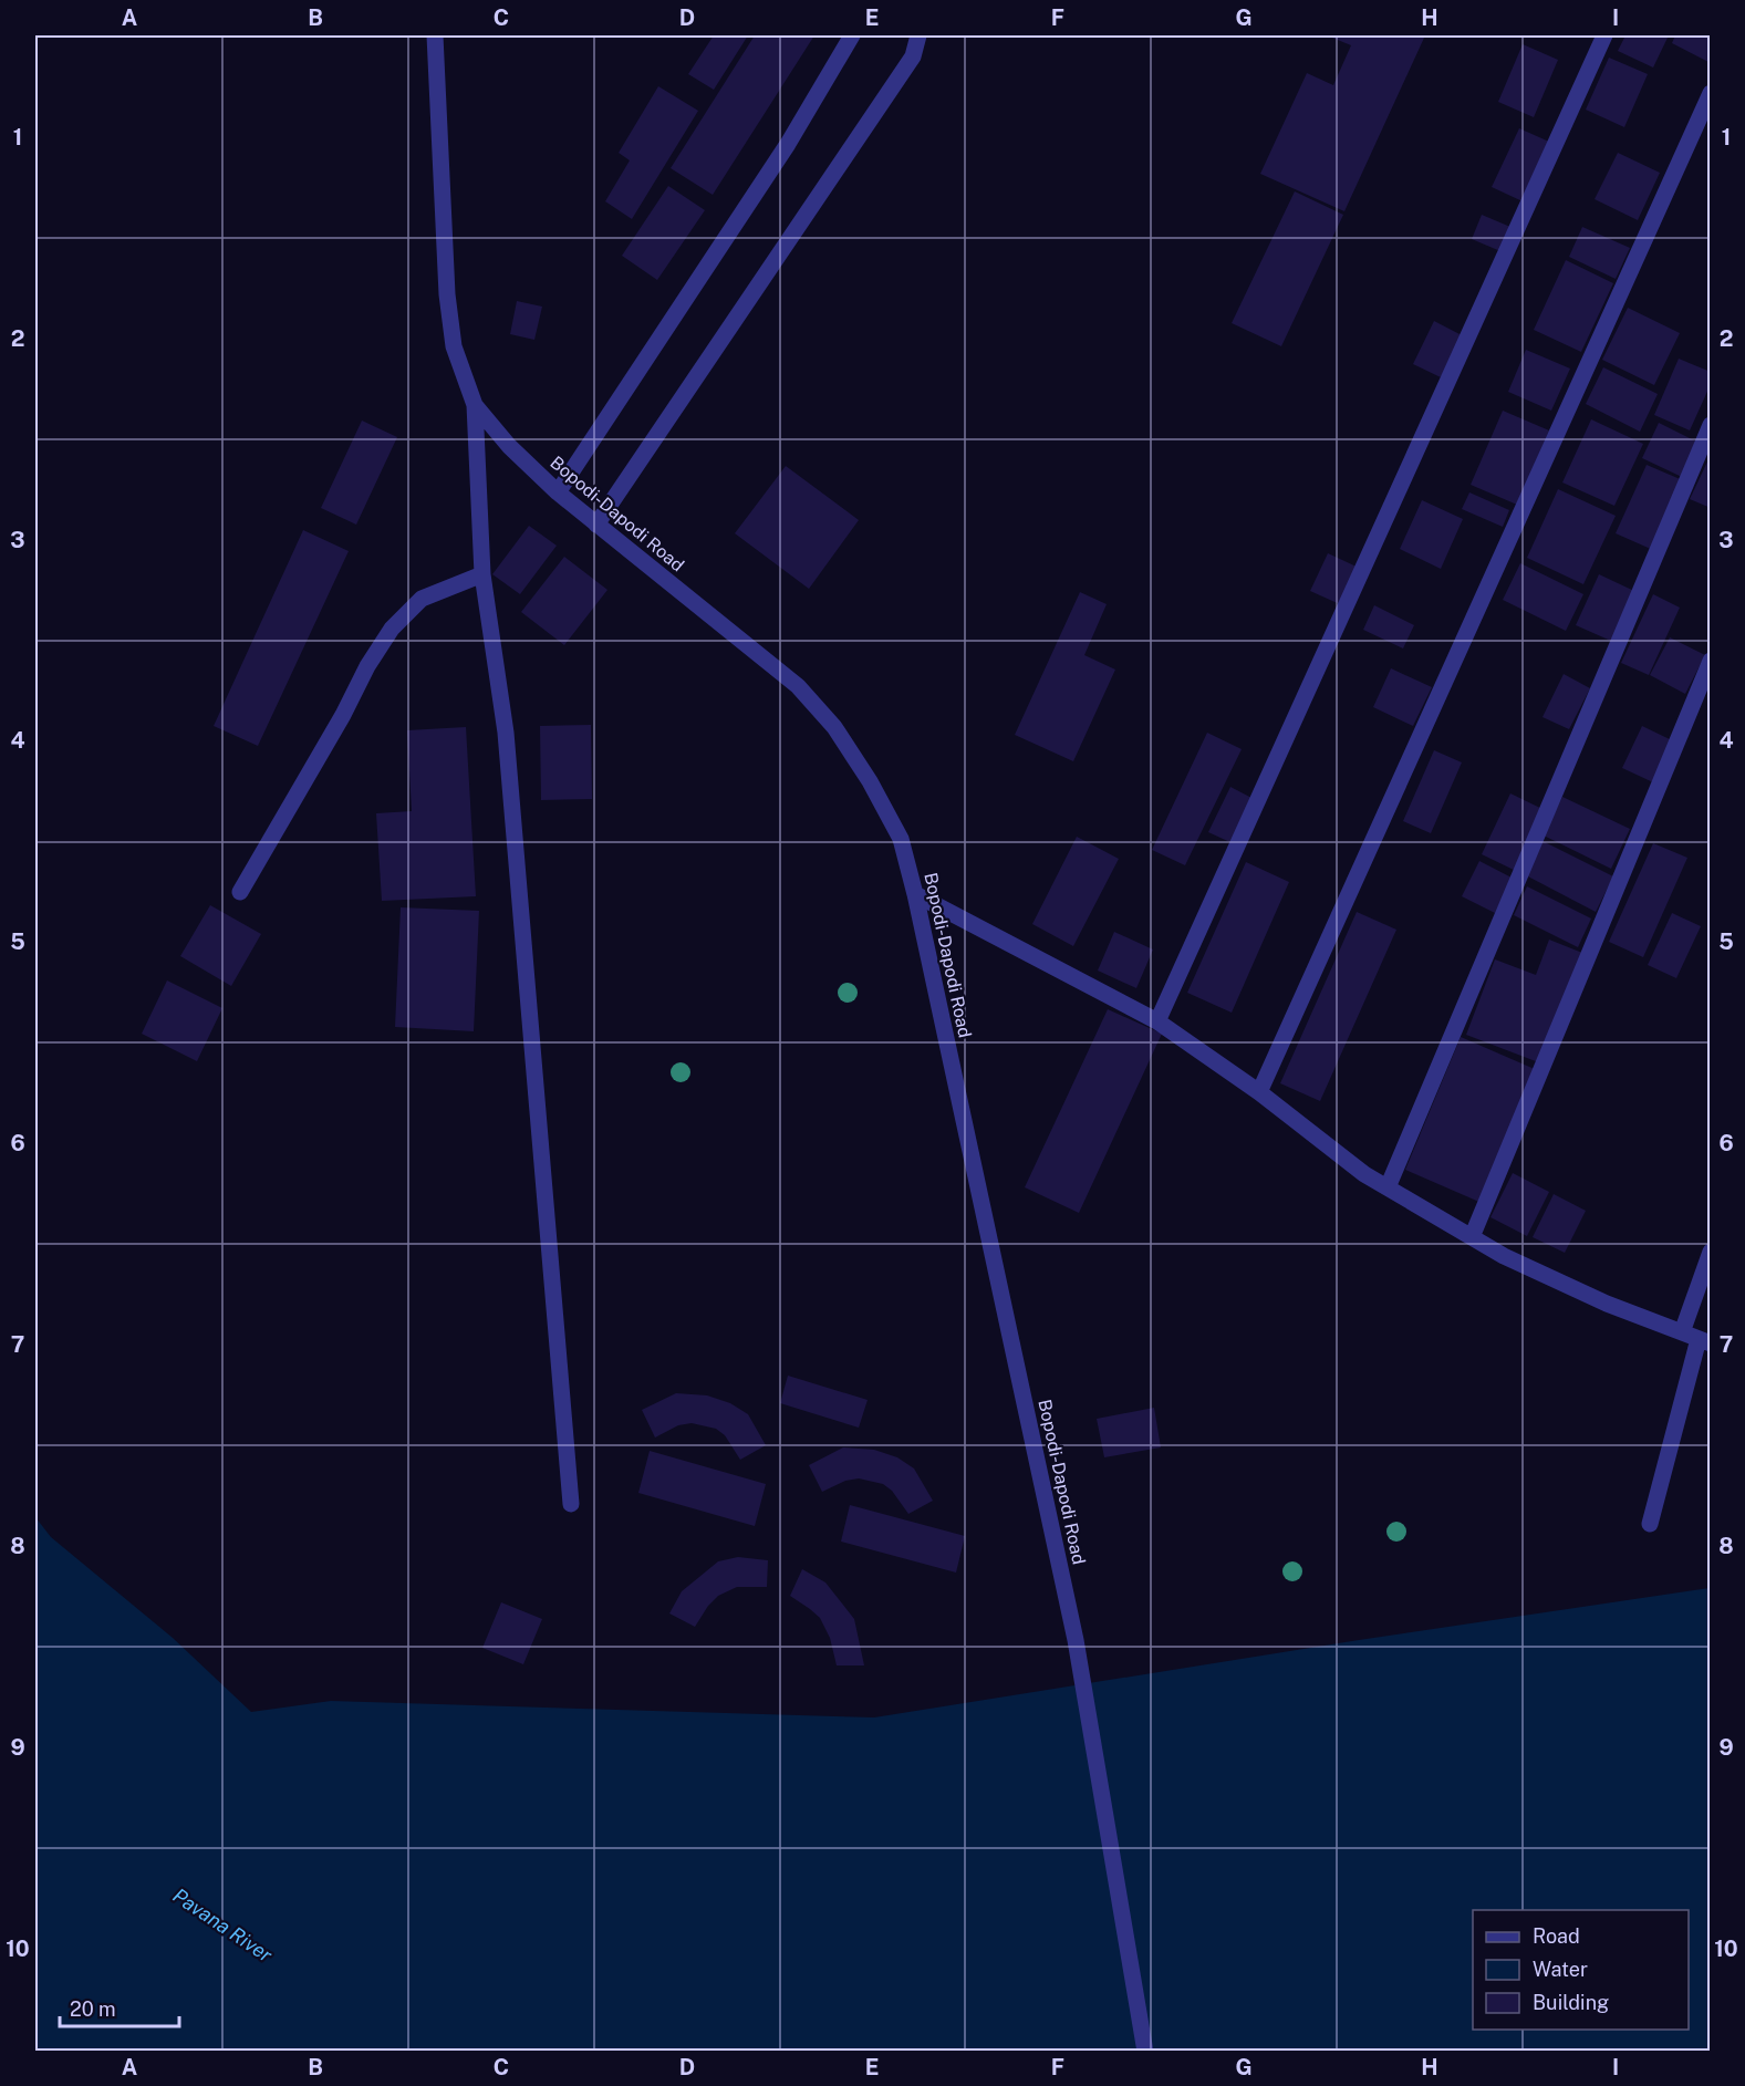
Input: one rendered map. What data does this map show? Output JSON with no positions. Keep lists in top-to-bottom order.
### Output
{
  "streets": {
    "street": ["Bopodi-Dapodi Road"]
  },
  "water": ["Pavana River"],
  "legend": ["Road", "Water", "Building"],
  "scale_bar": "20 m",
  "grid": {
    "columns": [
      "A",
      "B",
      "C",
      "D",
      "E",
      "F",
      "G",
      "H",
      "I"
    ],
    "rows": [
      "1",
      "2",
      "3",
      "4",
      "5",
      "6",
      "7",
      "8",
      "9",
      "10"
    ]
  }
}
